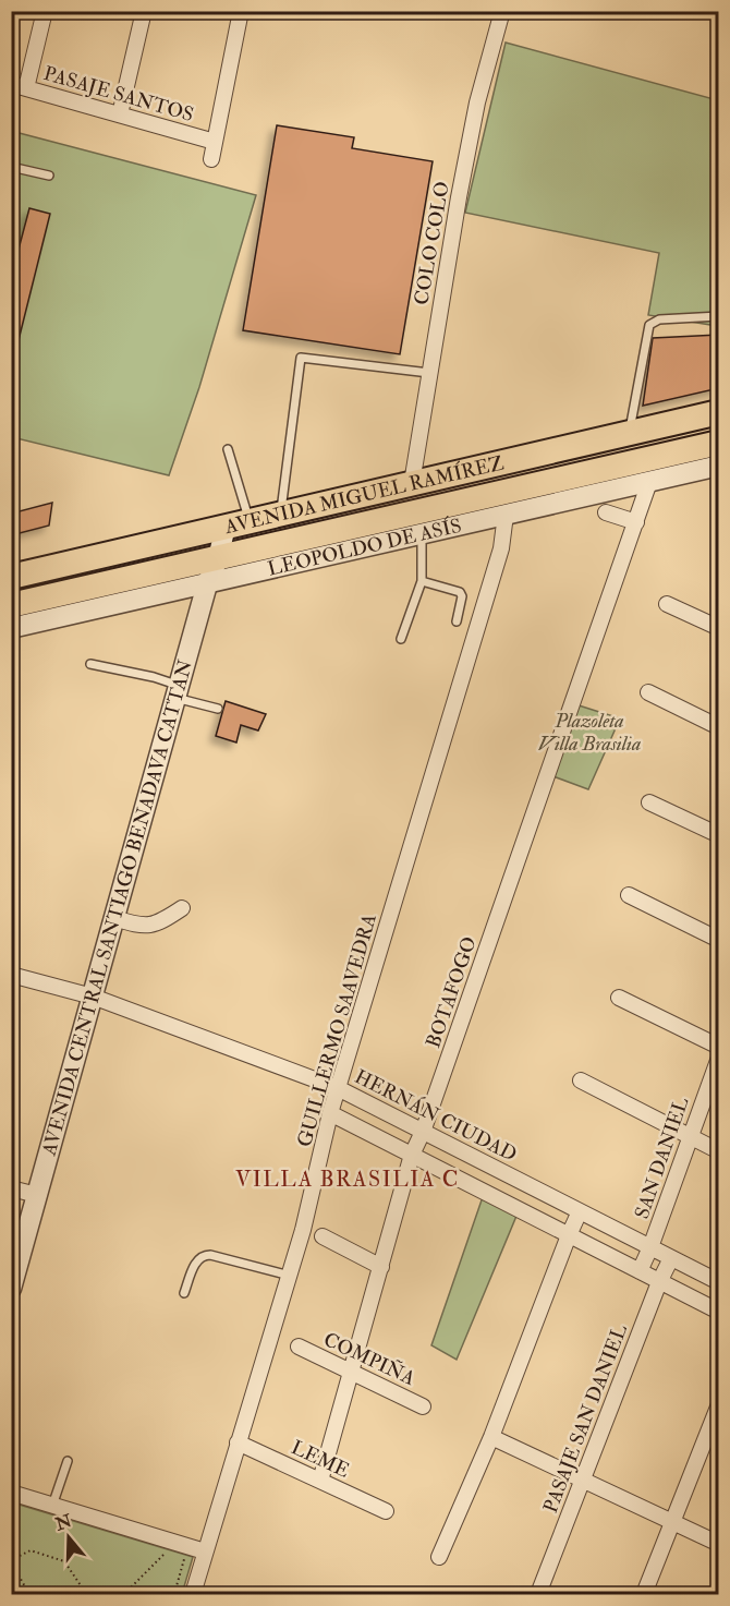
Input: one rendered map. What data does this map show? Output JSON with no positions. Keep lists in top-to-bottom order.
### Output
{
  "streets": {
    "main road": ["AVENIDA MIGUEL RAMÍREZ"],
    "street": [
      "PASAJE SANTOS",
      "COLO COLO",
      "LEOPOLDO DE ASÍS",
      "AVENIDA CENTRAL SANTIAGO BENADAVA CATTAN",
      "BOTAFOGO",
      "GUILLERMO SAAVEDRA",
      "HERNÁN CIUDAD",
      "SAN DANIEL",
      "COMPIÑA",
      "PASAJE SAN DANIEL",
      "LEME"
    ]
  },
  "crossings": [
    ["COLO COLO", "AVENIDA MIGUEL RAMÍREZ"],
    ["AVENIDA MIGUEL RAMÍREZ", "AVENIDA CENTRAL SANTIAGO BENADAVA CATTAN"],
    ["LEOPOLDO DE ASÍS", "AVENIDA CENTRAL SANTIAGO BENADAVA CATTAN"],
    ["LEOPOLDO DE ASÍS", "BOTAFOGO"],
    ["LEOPOLDO DE ASÍS", "GUILLERMO SAAVEDRA"],
    ["AVENIDA CENTRAL SANTIAGO BENADAVA CATTAN", "HERNÁN CIUDAD"],
    ["BOTAFOGO", "HERNÁN CIUDAD"],
    ["BOTAFOGO", "COMPIÑA"],
    ["BOTAFOGO", "LEME"],
    ["GUILLERMO SAAVEDRA", "HERNÁN CIUDAD"],
    ["GUILLERMO SAAVEDRA", "LEME"],
    ["HERNÁN CIUDAD", "SAN DANIEL"],
    ["HERNÁN CIUDAD", "PASAJE SAN DANIEL"]
  ],
  "districts": ["VILLA BRASILIA C"],
  "parks": ["Plazoleta Villa Brasilia"],
  "north": "top"
}
